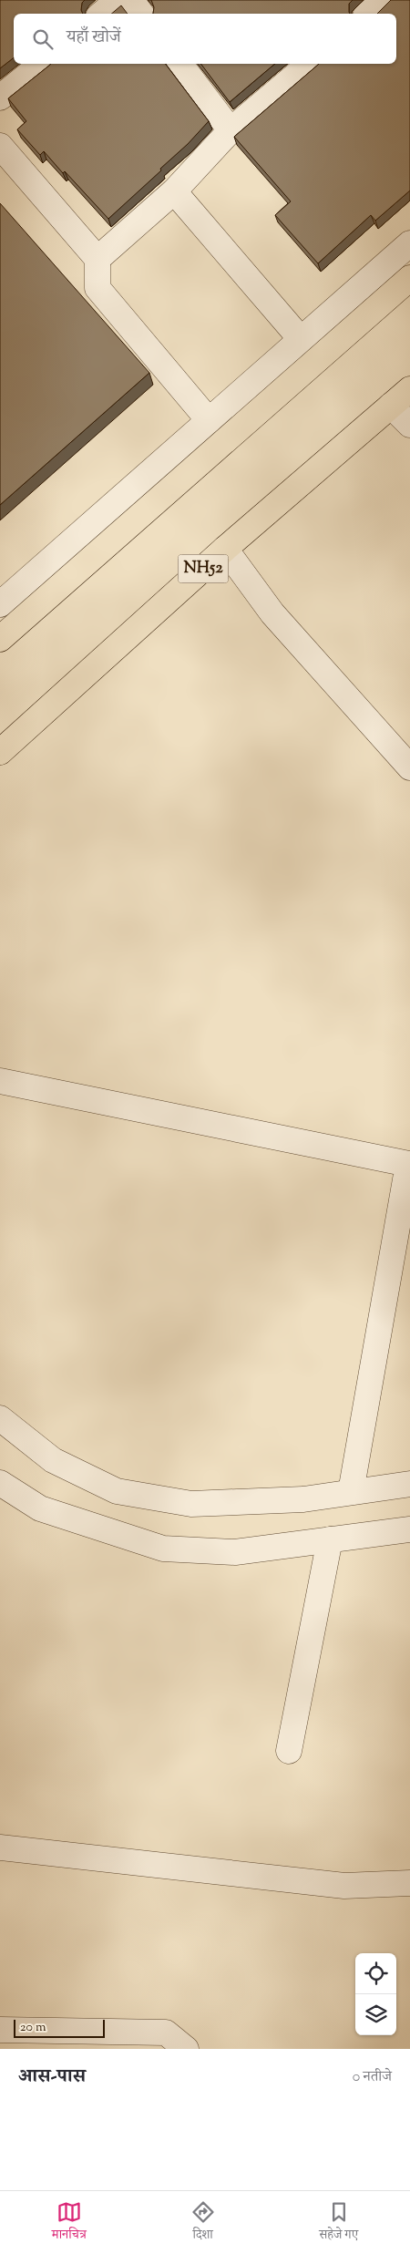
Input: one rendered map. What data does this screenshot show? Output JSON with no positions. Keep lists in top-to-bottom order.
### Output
{
  "streets": {
    "highway": ["NH52"]
  },
  "scale_bar": "20 m",
  "page": {
    "search": "यहाँ खोजें",
    "scale": "20 m",
    "heading": ["आस-पास", "0 नतीजे"],
    "nav": ["मानचित्र", "दिशा", "सहेजे गए"]
  }
}
